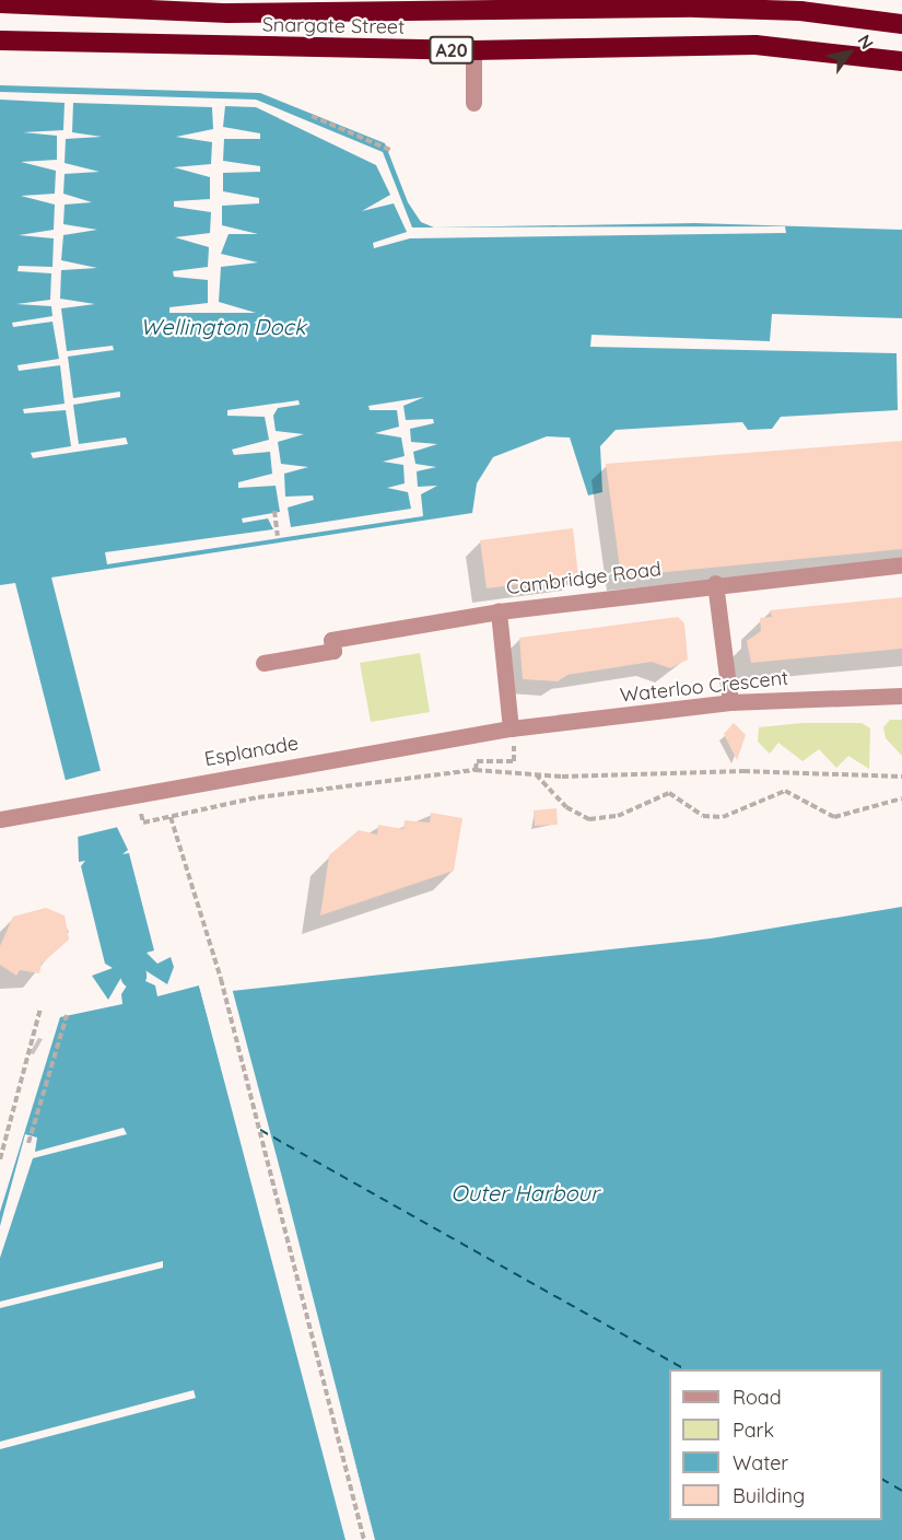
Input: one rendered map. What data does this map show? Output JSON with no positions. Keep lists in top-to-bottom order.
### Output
{
  "streets": {
    "highway": ["Snargate Street", "A20"],
    "street": ["Cambridge Road", "Waterloo Crescent", "Esplanade"]
  },
  "crossings": [
    ["Cambridge Road", "Waterloo Crescent"],
    ["Cambridge Road", "Esplanade"],
    ["Waterloo Crescent", "Esplanade"]
  ],
  "water": ["Wellington Dock", "Outer Harbour"],
  "legend": [
    "Road",
    "Park",
    "Water",
    "Building"
  ],
  "north": "top right"
}
